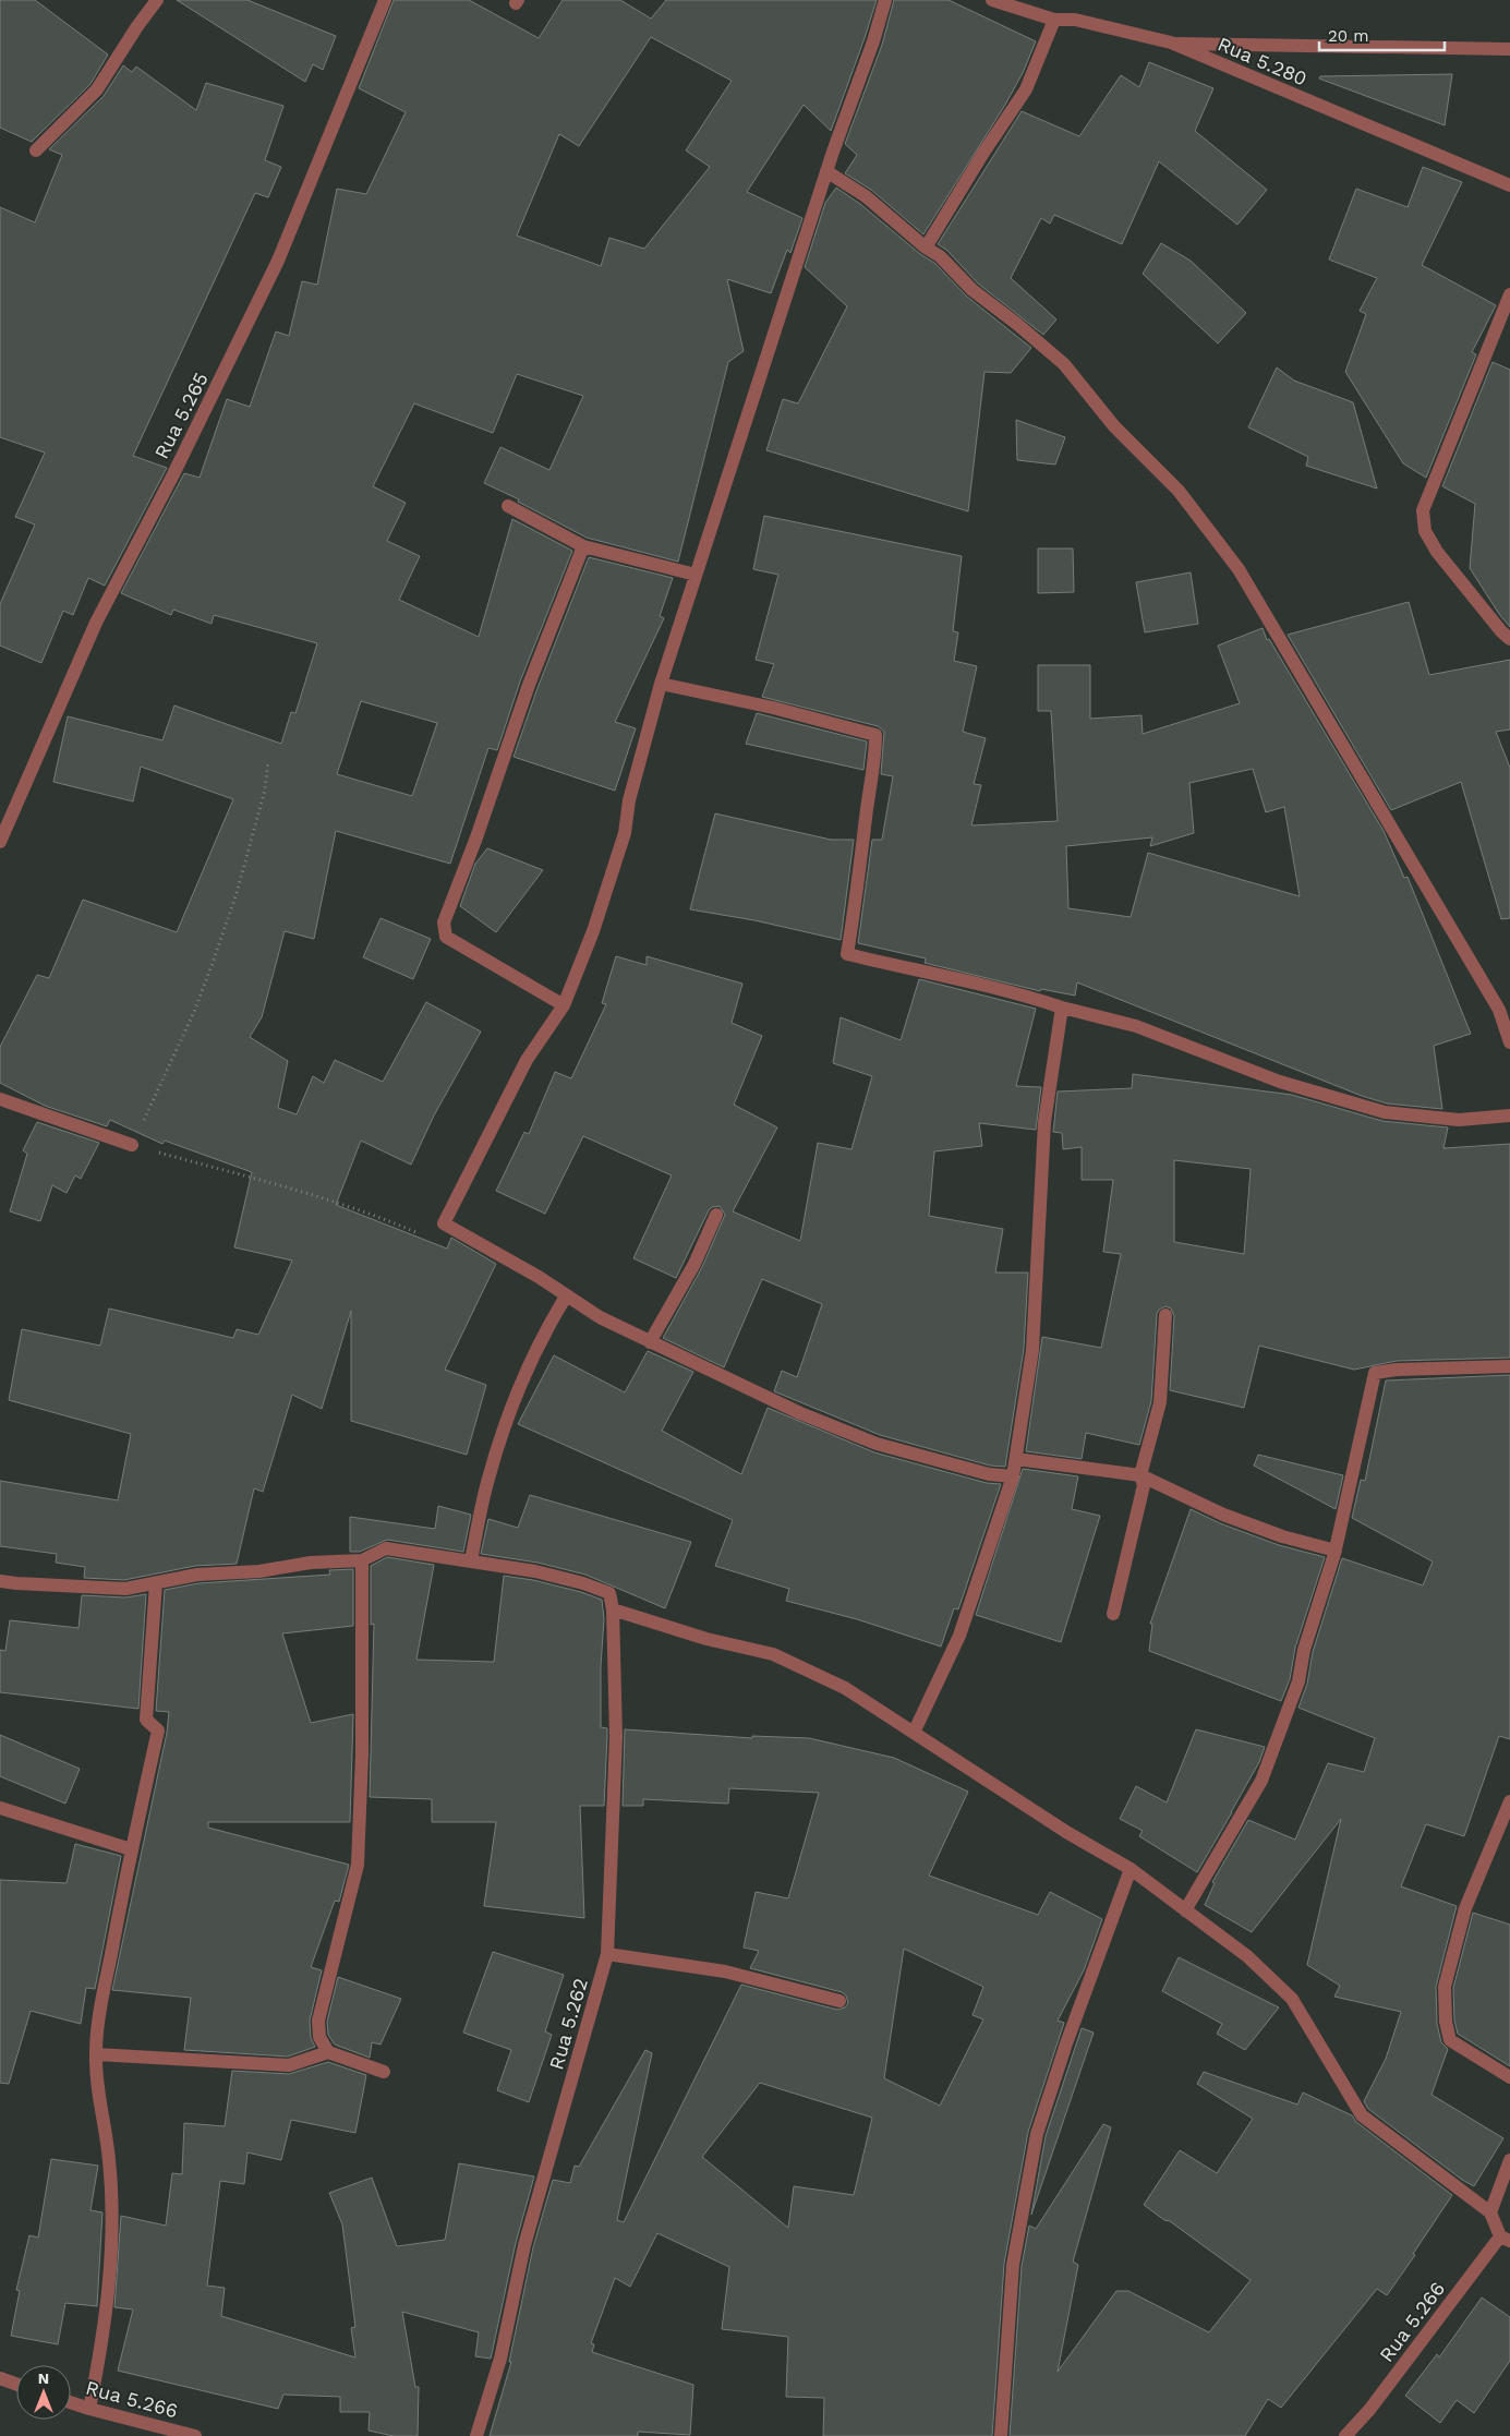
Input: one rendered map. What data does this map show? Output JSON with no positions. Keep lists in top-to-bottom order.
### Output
{
  "streets": {
    "street": [
      "Rua 5.280",
      "Rua 5.265",
      "Rua 5.262",
      "Rua 5.266"
    ]
  },
  "scale_bar": "20 m",
  "north": "top"
}
